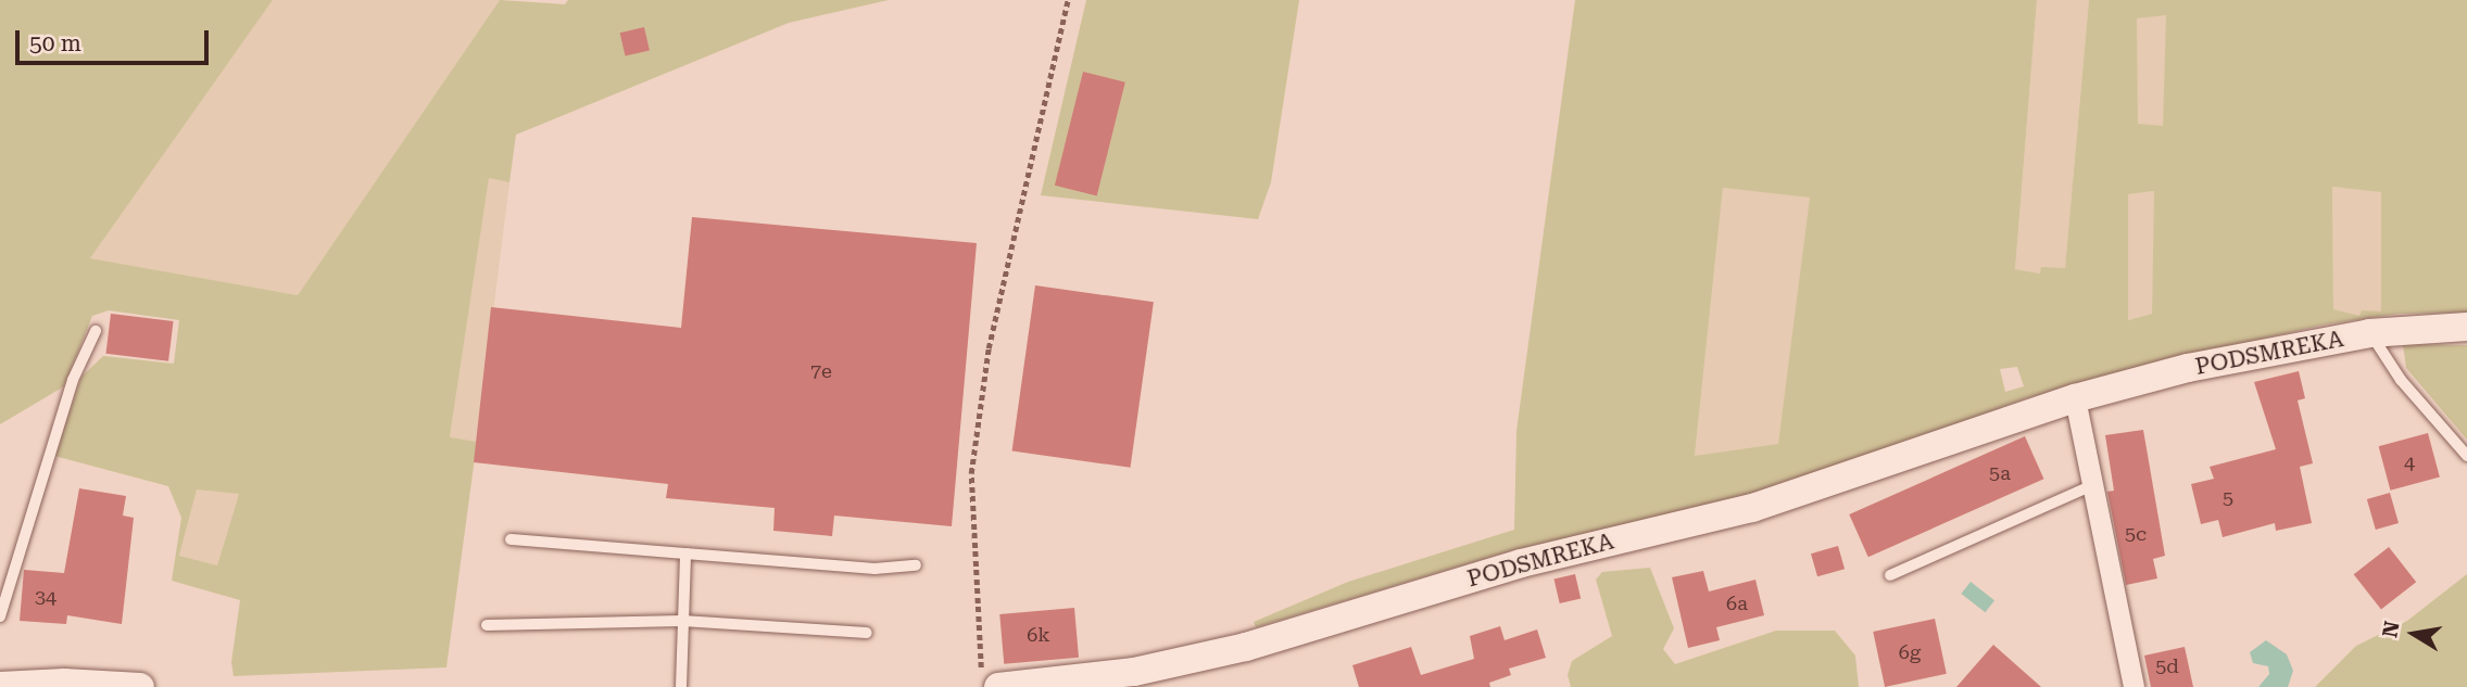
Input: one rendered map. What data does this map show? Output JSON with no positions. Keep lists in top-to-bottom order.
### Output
{
  "streets": {
    "street": ["PODSMREKA"]
  },
  "house_numbers": [
    "7e",
    "4",
    "5a",
    "5",
    "5c",
    "34",
    "6a",
    "6k",
    "6g",
    "5d"
  ],
  "scale_bar": "50 m",
  "north": "left"
}
